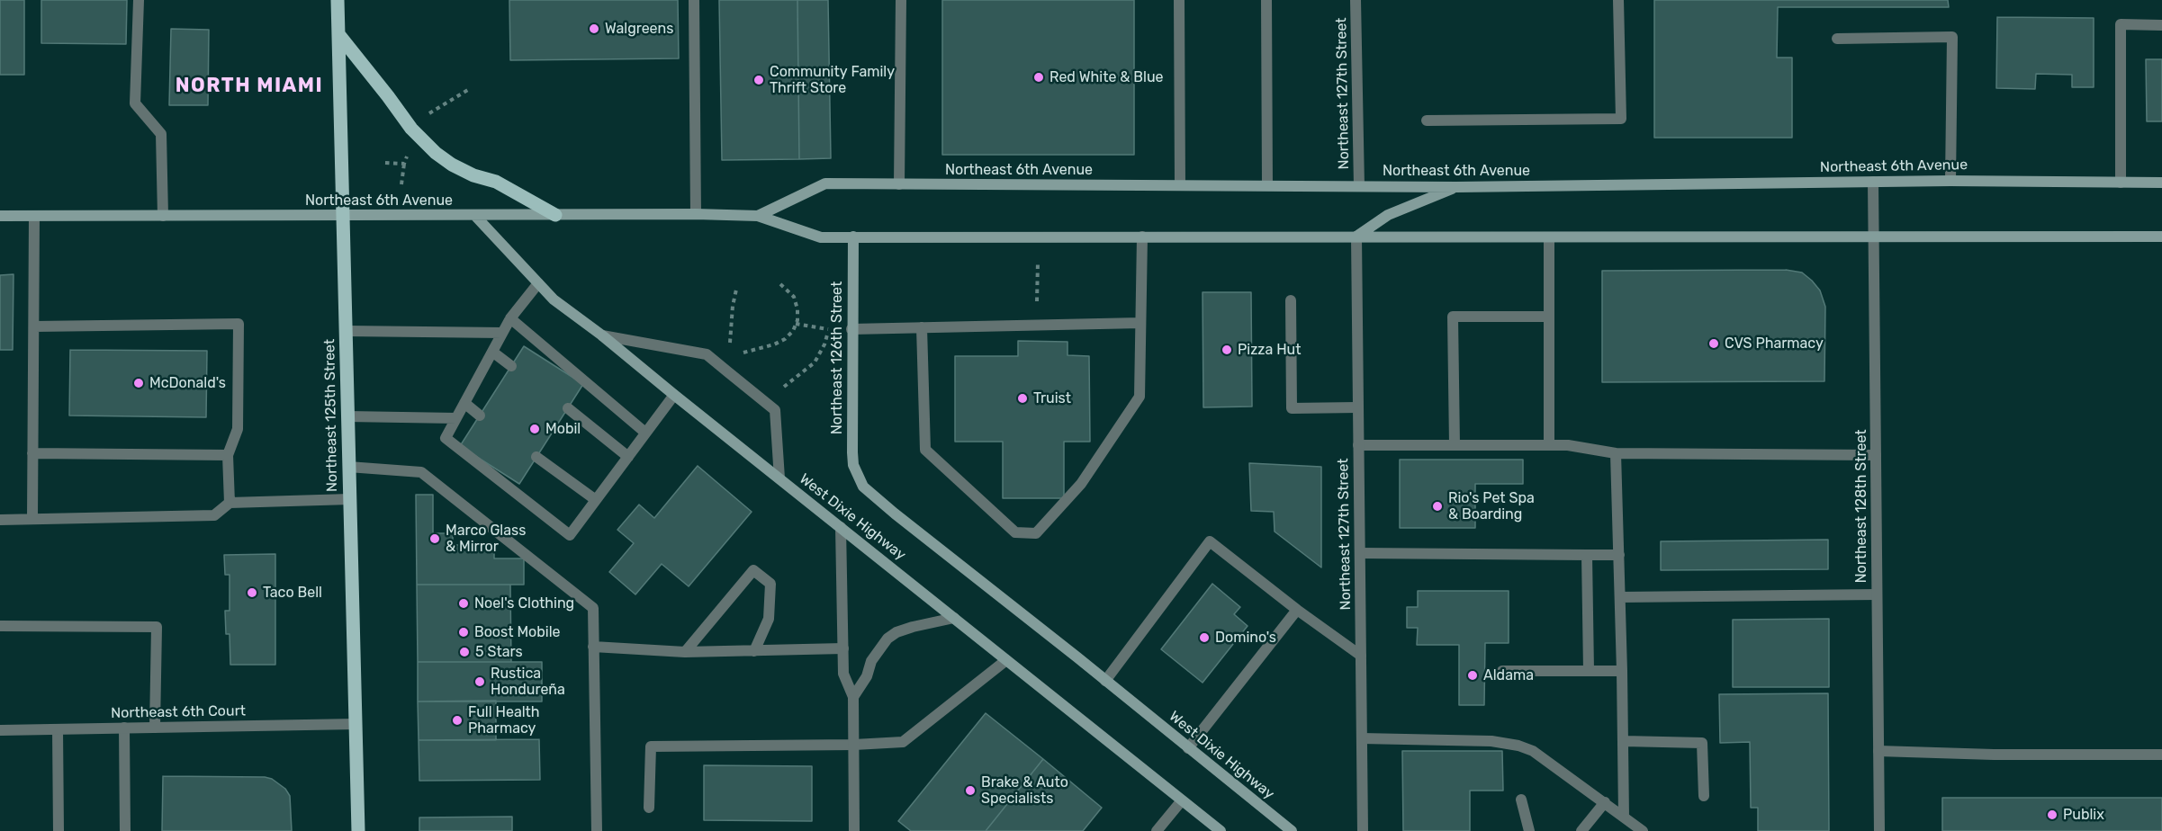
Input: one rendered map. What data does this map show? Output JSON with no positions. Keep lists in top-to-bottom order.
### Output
{
  "streets": {
    "main road": [
      "Northeast 6th Avenue",
      "Northeast 126th Street",
      "Northeast 125th Street",
      "West Dixie Highway"
    ],
    "street": ["Northeast 127th Street", "Northeast 128th Street", "Northeast 6th Court"]
  },
  "crossings": [
    ["Northeast 127th Street", "Northeast 6th Avenue"],
    ["Northeast 6th Avenue", "Northeast 126th Street"],
    ["Northeast 6th Avenue", "Northeast 125th Street"],
    ["Northeast 6th Avenue", "Northeast 128th Street"],
    ["Northeast 6th Avenue", "West Dixie Highway"],
    ["Northeast 126th Street", "West Dixie Highway"],
    ["Northeast 125th Street", "Northeast 6th Court"]
  ],
  "districts": ["NORTH MIAMI"],
  "places": [
    "Walgreens",
    "Red White & Blue",
    "Community Family Thrift Store",
    "CVS Pharmacy",
    "Pizza Hut",
    "McDonald's",
    "Truist",
    "Mobil",
    "Rio's Pet Spa & Boarding",
    "Marco Glass & Mirror",
    "Taco Bell",
    "Noel's Clothing",
    "Boost Mobile",
    "Domino's",
    "5 Stars",
    "Aldama",
    "Rustica Hondureña",
    "Full Health Pharmacy",
    "Brake & Auto Specialists",
    "Publix"
  ]
}
